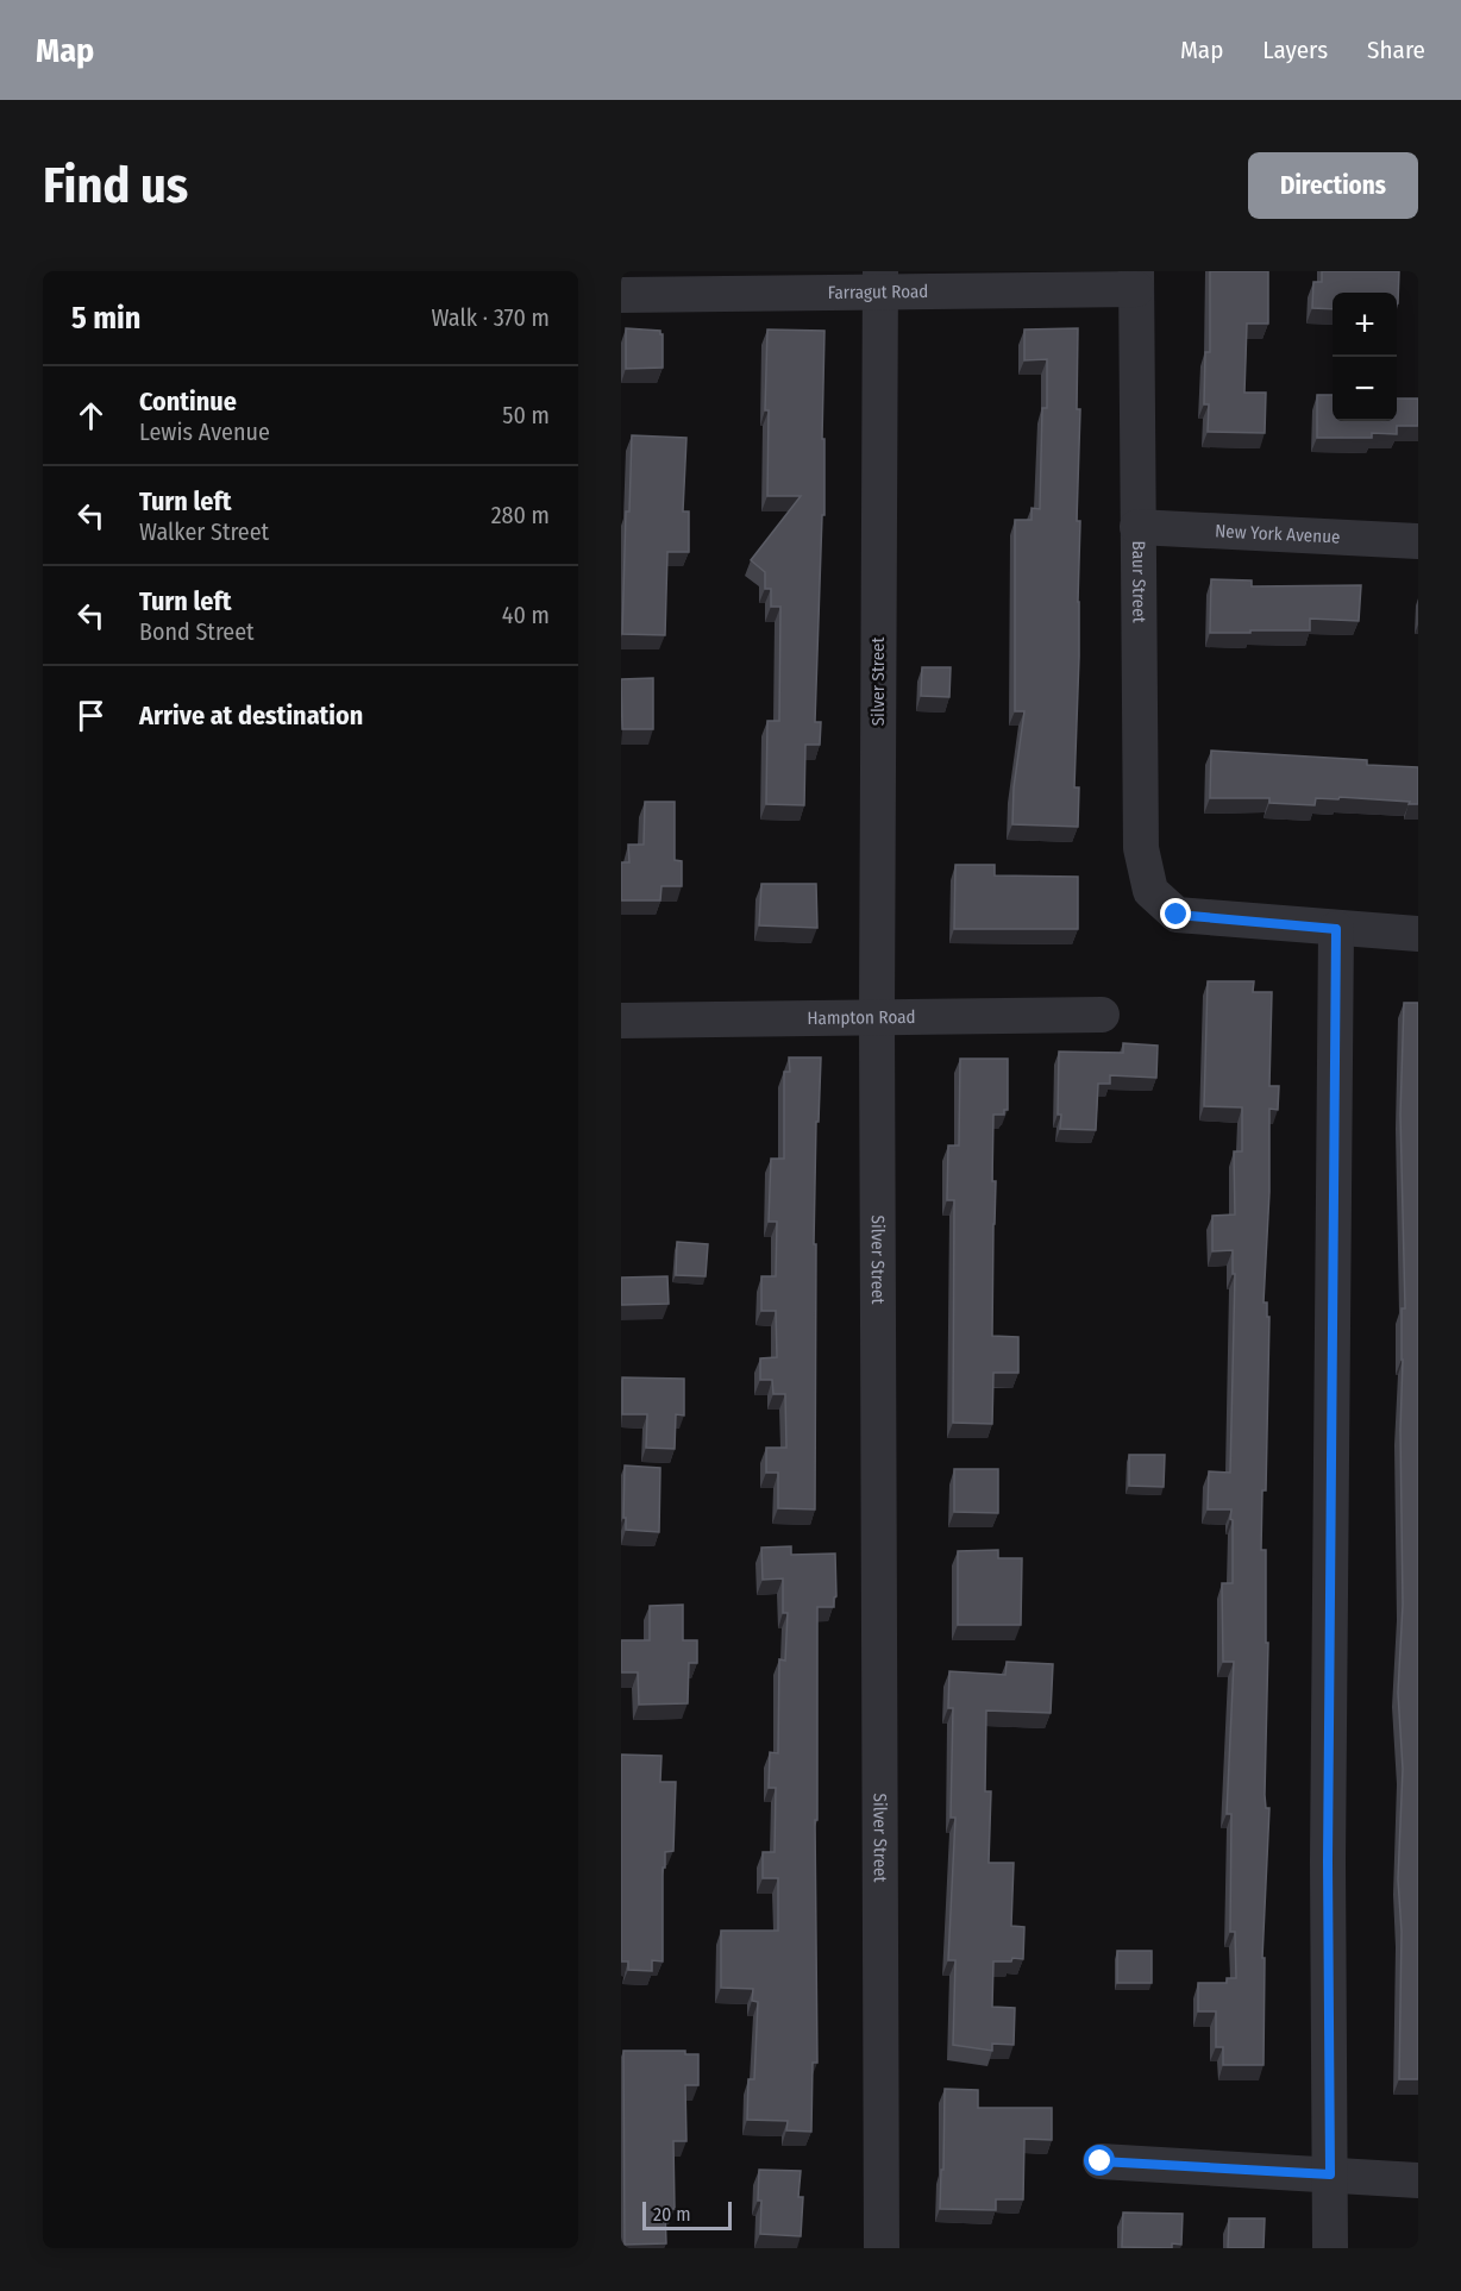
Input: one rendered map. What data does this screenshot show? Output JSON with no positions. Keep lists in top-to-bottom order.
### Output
{
  "streets": {
    "street": [
      "Farragut Road",
      "New York Avenue",
      "Baur Street",
      "Silver Street",
      "Hampton Road"
    ]
  },
  "crossings": [
    ["Farragut Road", "Baur Street"],
    ["Farragut Road", "Silver Street"],
    ["New York Avenue", "Baur Street"],
    ["Silver Street", "Hampton Road"]
  ],
  "scale_bar": "20 m",
  "page": {
    "header": "Map",
    "nav": ["Map", "Layers", "Share"],
    "buttons": "Directions",
    "title": "Find us",
    "heading": ["5 min", "Walk · 370 m"],
    "map_buttons": ["+", "−"],
    "list": [
      ["Continue", "Lewis Avenue", "50 m"],
      ["Turn left", "Walker Street", "280 m"],
      ["Turn left", "Bond Street", "40 m"],
      "Arrive at destination"
    ],
    "scale": "20 m"
  }
}
